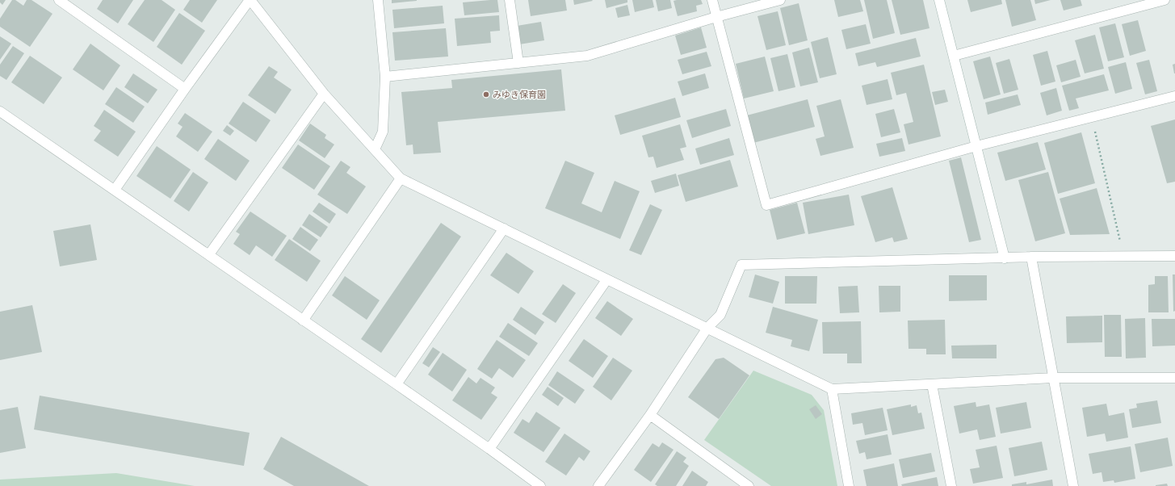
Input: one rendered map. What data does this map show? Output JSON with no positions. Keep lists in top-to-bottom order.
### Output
{
  "places": ["みゆき保育園"]
}
